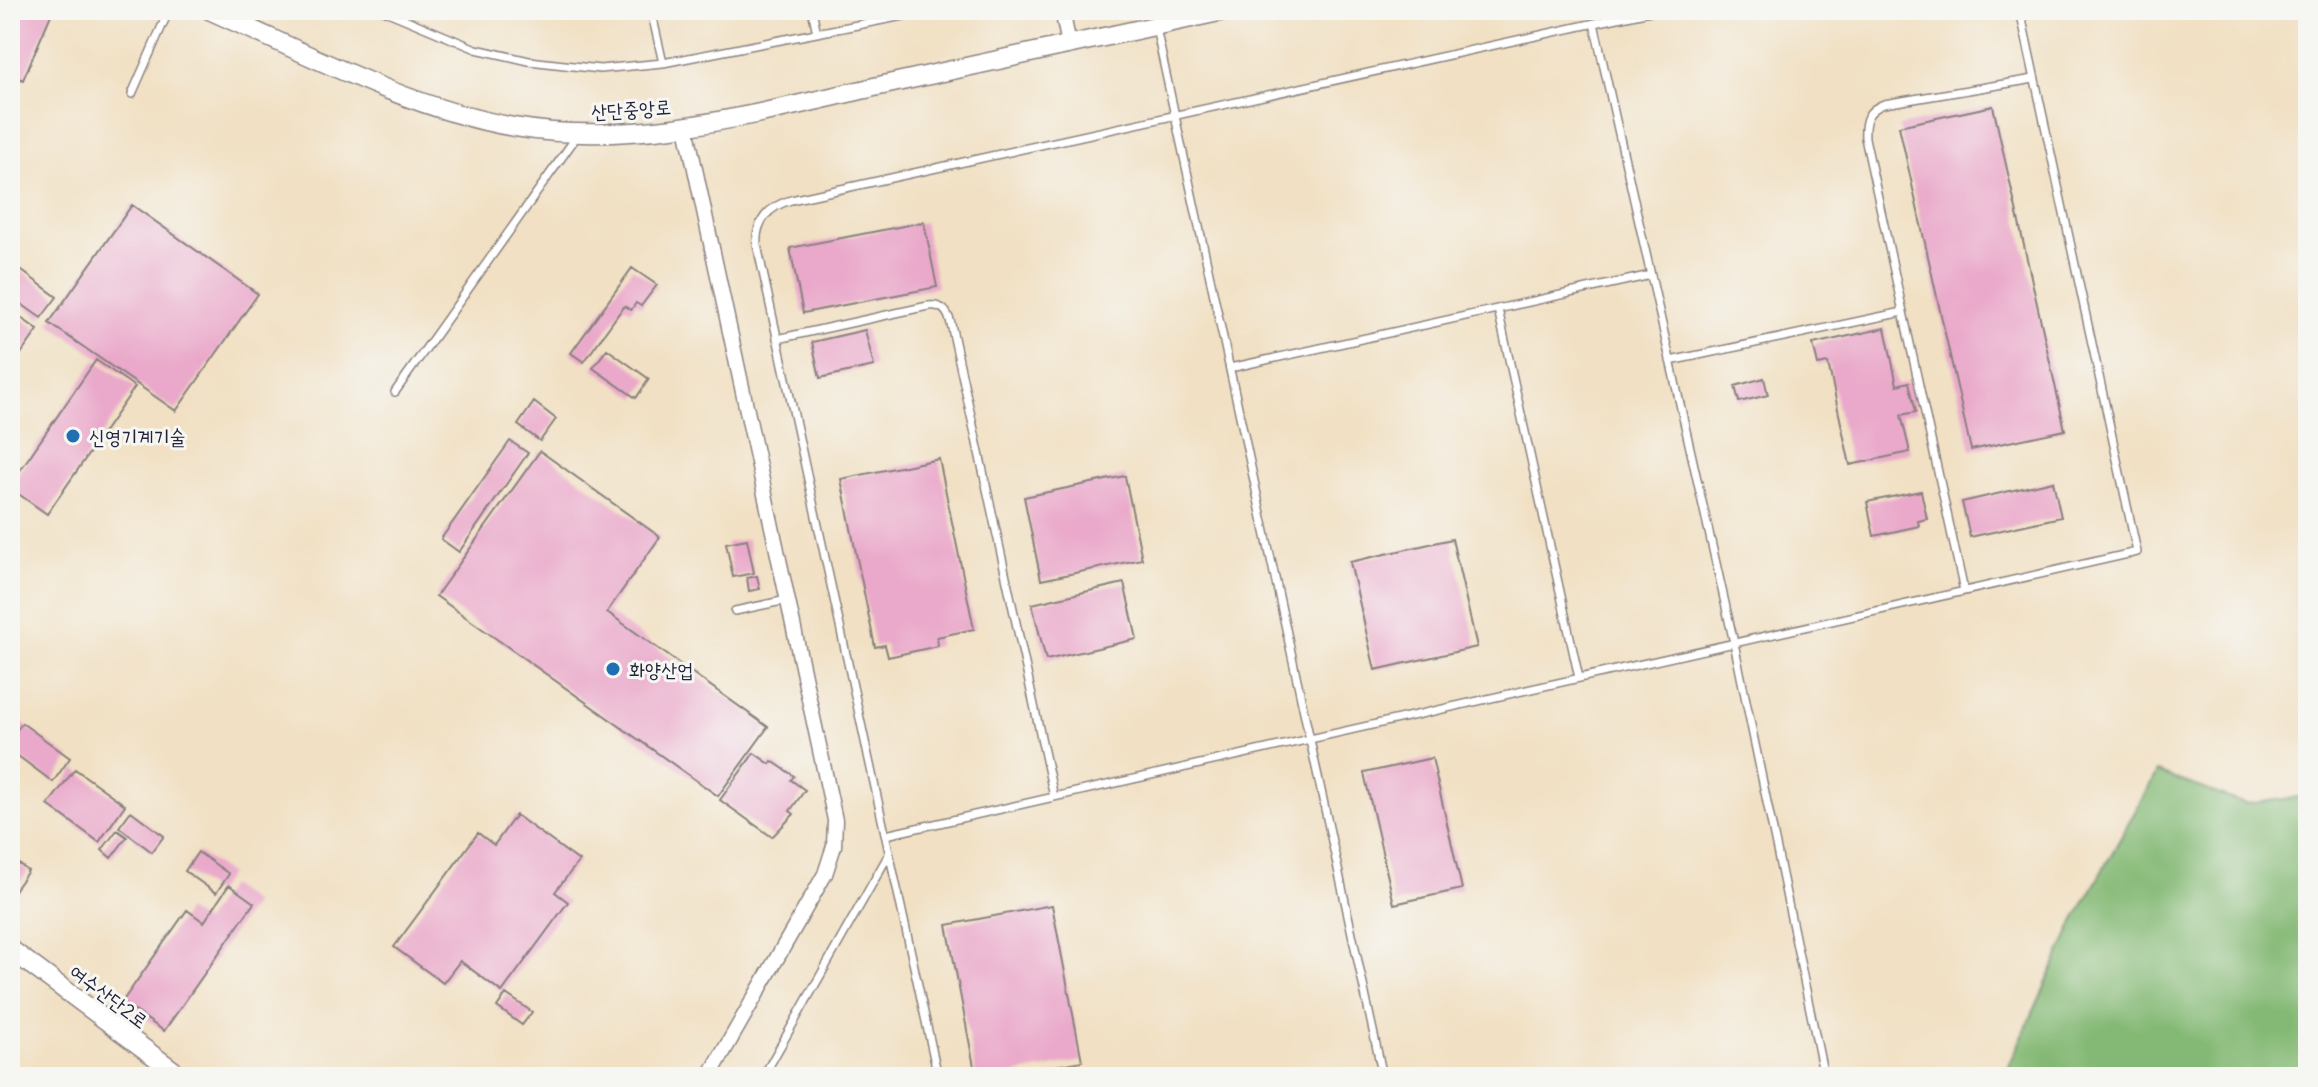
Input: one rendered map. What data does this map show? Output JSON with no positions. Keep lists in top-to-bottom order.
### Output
{
  "streets": {
    "street": ["산단중앙로", "여수산단2로"]
  },
  "places": ["신영기계기술", "화양산업"]
}
